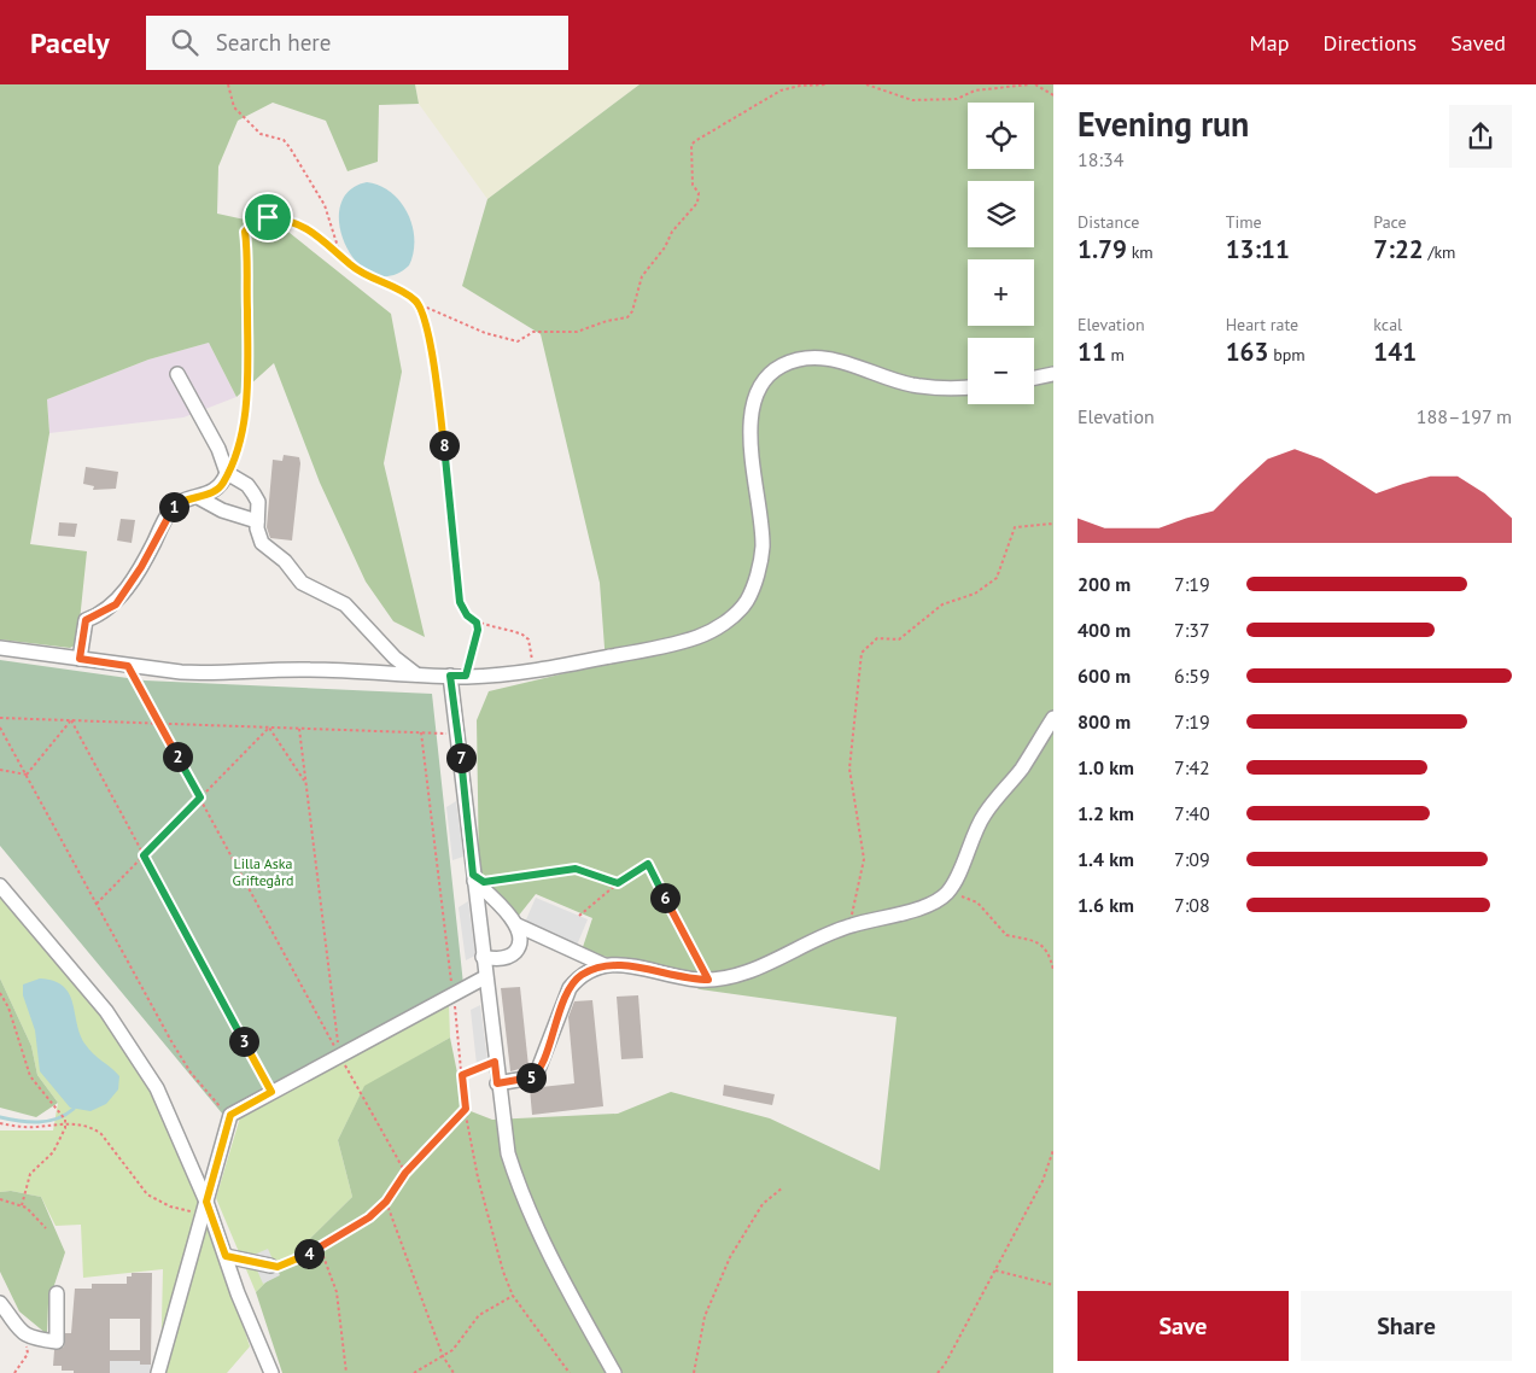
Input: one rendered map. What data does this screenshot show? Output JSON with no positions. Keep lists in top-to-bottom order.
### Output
{
  "parks": ["Lilla Aska Griftegård"],
  "page": {
    "header": "Pacely",
    "search": "Search here",
    "nav": ["Map", "Directions", "Saved"],
    "heading": ["Evening run", "18:34"],
    "map_buttons": ["+", "−"],
    "stats": [
      ["Distance", "1.79 km"],
      ["Time", "13:11"],
      ["Pace", "7:22 /km"],
      ["Elevation", "11 m"],
      ["Heart rate", "163 bpm"],
      ["kcal", "141"]
    ],
    "chart": ["Elevation", "188–197 m"],
    "pins": [
      "8",
      "1",
      "2",
      "7",
      "6",
      "3",
      "5",
      "4"
    ],
    "list": [
      {
        "name": "200 m",
        "note": "7:19"
      },
      {
        "name": "400 m",
        "note": "7:37"
      },
      {
        "name": "600 m",
        "note": "6:59"
      },
      {
        "name": "800 m",
        "note": "7:19"
      },
      {
        "name": "1.0 km",
        "note": "7:42"
      },
      {
        "name": "1.2 km",
        "note": "7:40"
      },
      {
        "name": "1.4 km",
        "note": "7:09"
      },
      {
        "name": "1.6 km",
        "note": "7:08"
      }
    ],
    "buttons": ["Save", "Share"]
  }
}
